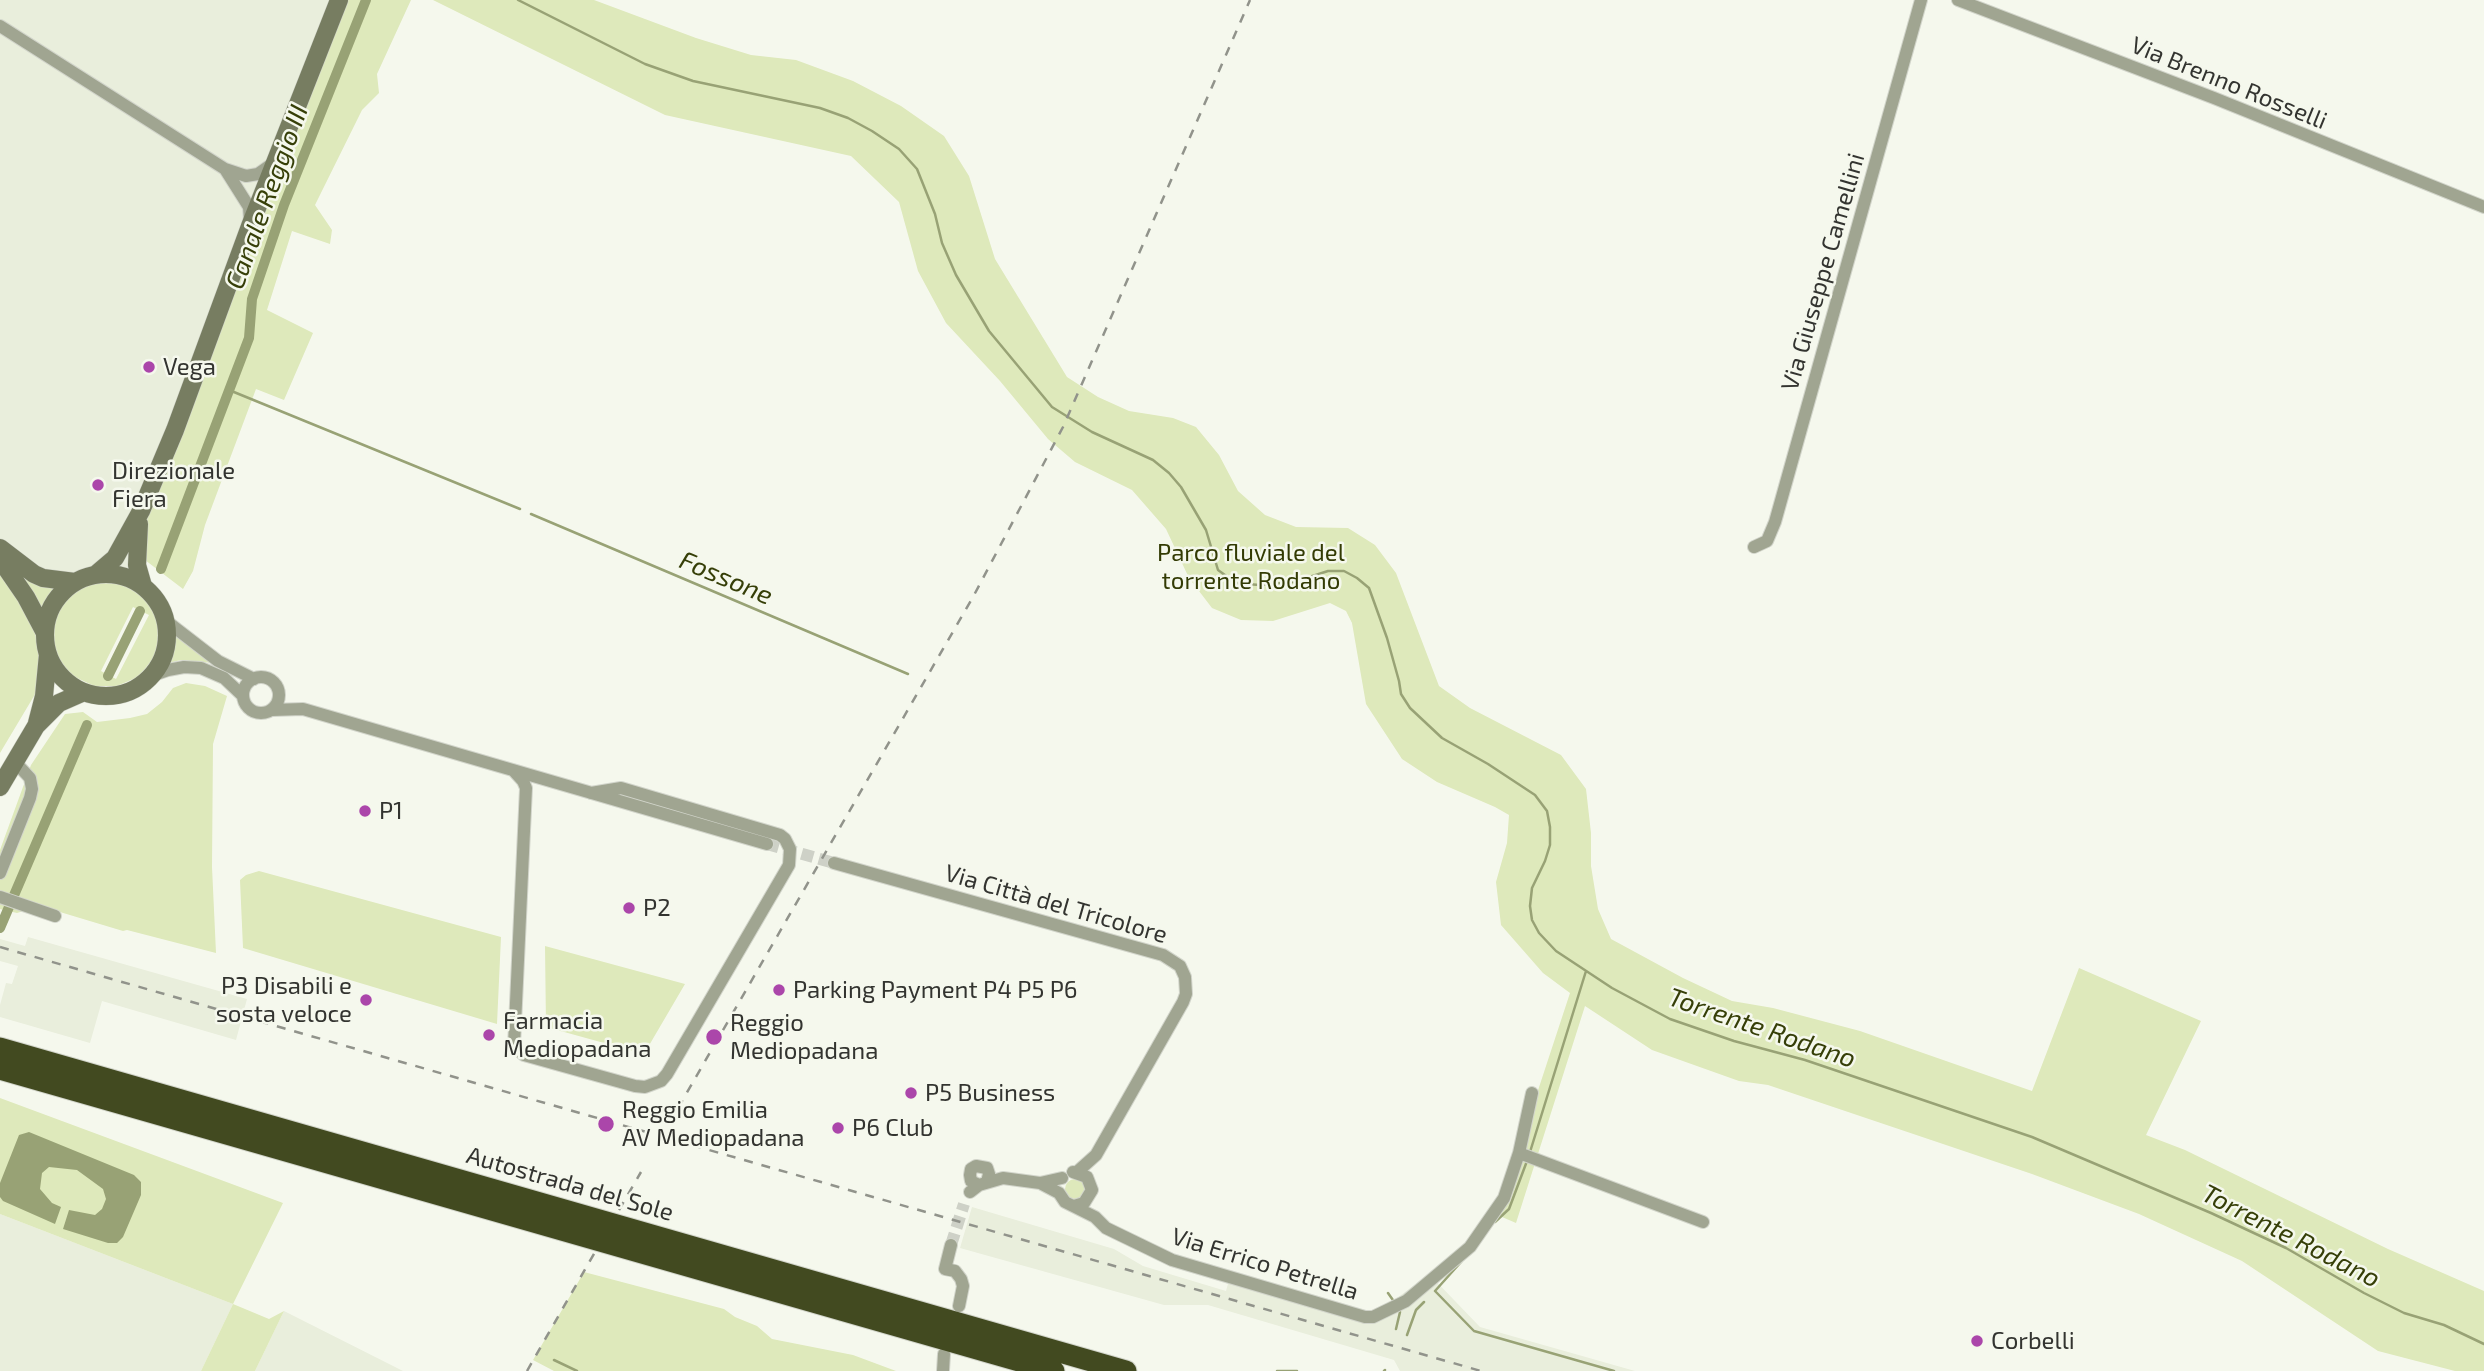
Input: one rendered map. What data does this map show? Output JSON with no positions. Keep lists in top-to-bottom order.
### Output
{
  "streets": {
    "highway": ["Autostrada del Sole"],
    "street": [
      "Via Brenno Rosselli",
      "Via Giuseppe Camellini",
      "Via Città del Tricolore",
      "Via Errico Petrella"
    ]
  },
  "water": ["Canale Reggio III", "Fossone", "Torrente Rodano"],
  "parks": ["Parco fluviale del torrente Rodano"],
  "places": [
    "Vega",
    "Direzionale Fiera",
    "P1",
    "P2",
    "Parking Payment P4 P5 P6",
    "P3 Disabili e sosta veloce",
    "Farmacia Mediopadana",
    "Reggio Mediopadana",
    "P5 Business",
    "Reggio Emilia AV Mediopadana",
    "P6 Club",
    "Corbelli"
  ]
}
